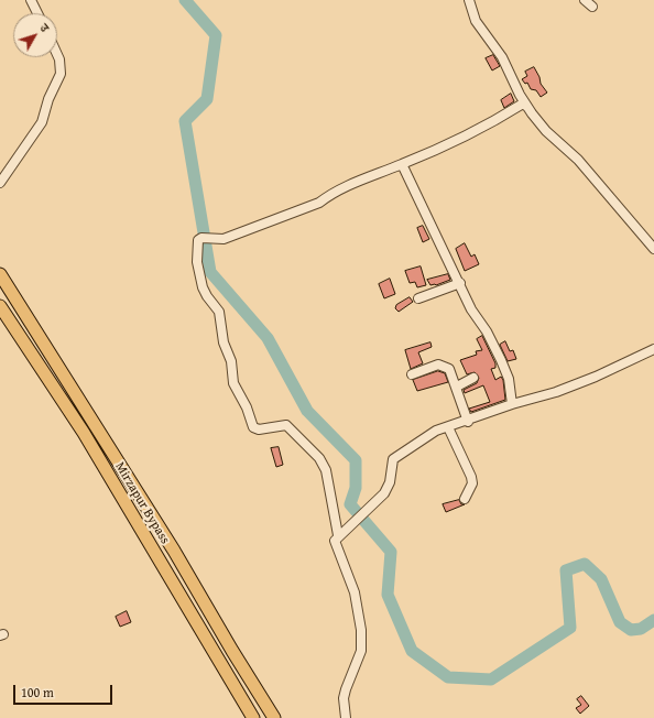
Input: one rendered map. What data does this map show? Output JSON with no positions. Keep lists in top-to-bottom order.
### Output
{
  "streets": {
    "highway": ["Mirzapur Bypass"]
  },
  "scale_bar": "100 m",
  "north": "top right"
}
